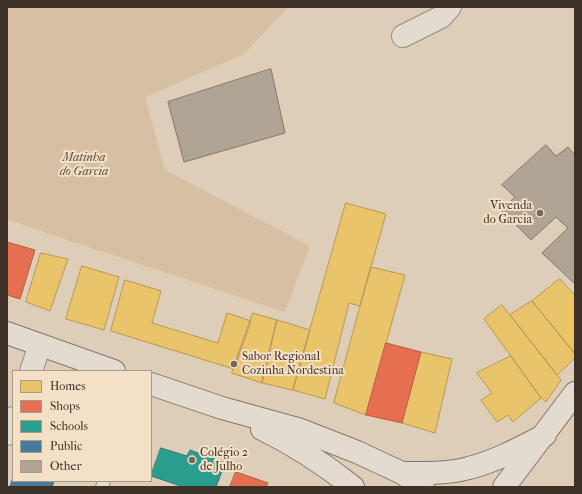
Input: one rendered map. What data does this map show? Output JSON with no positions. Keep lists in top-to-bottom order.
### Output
{
  "parks": ["Matinha do Garcia"],
  "places": ["Vivenda do Garcia", "Sabor Regional Cozinha Nordestina", "Colégio 2 de Julho"],
  "legend": [
    "Homes",
    "Shops",
    "Schools",
    "Public",
    "Other"
  ]
}
